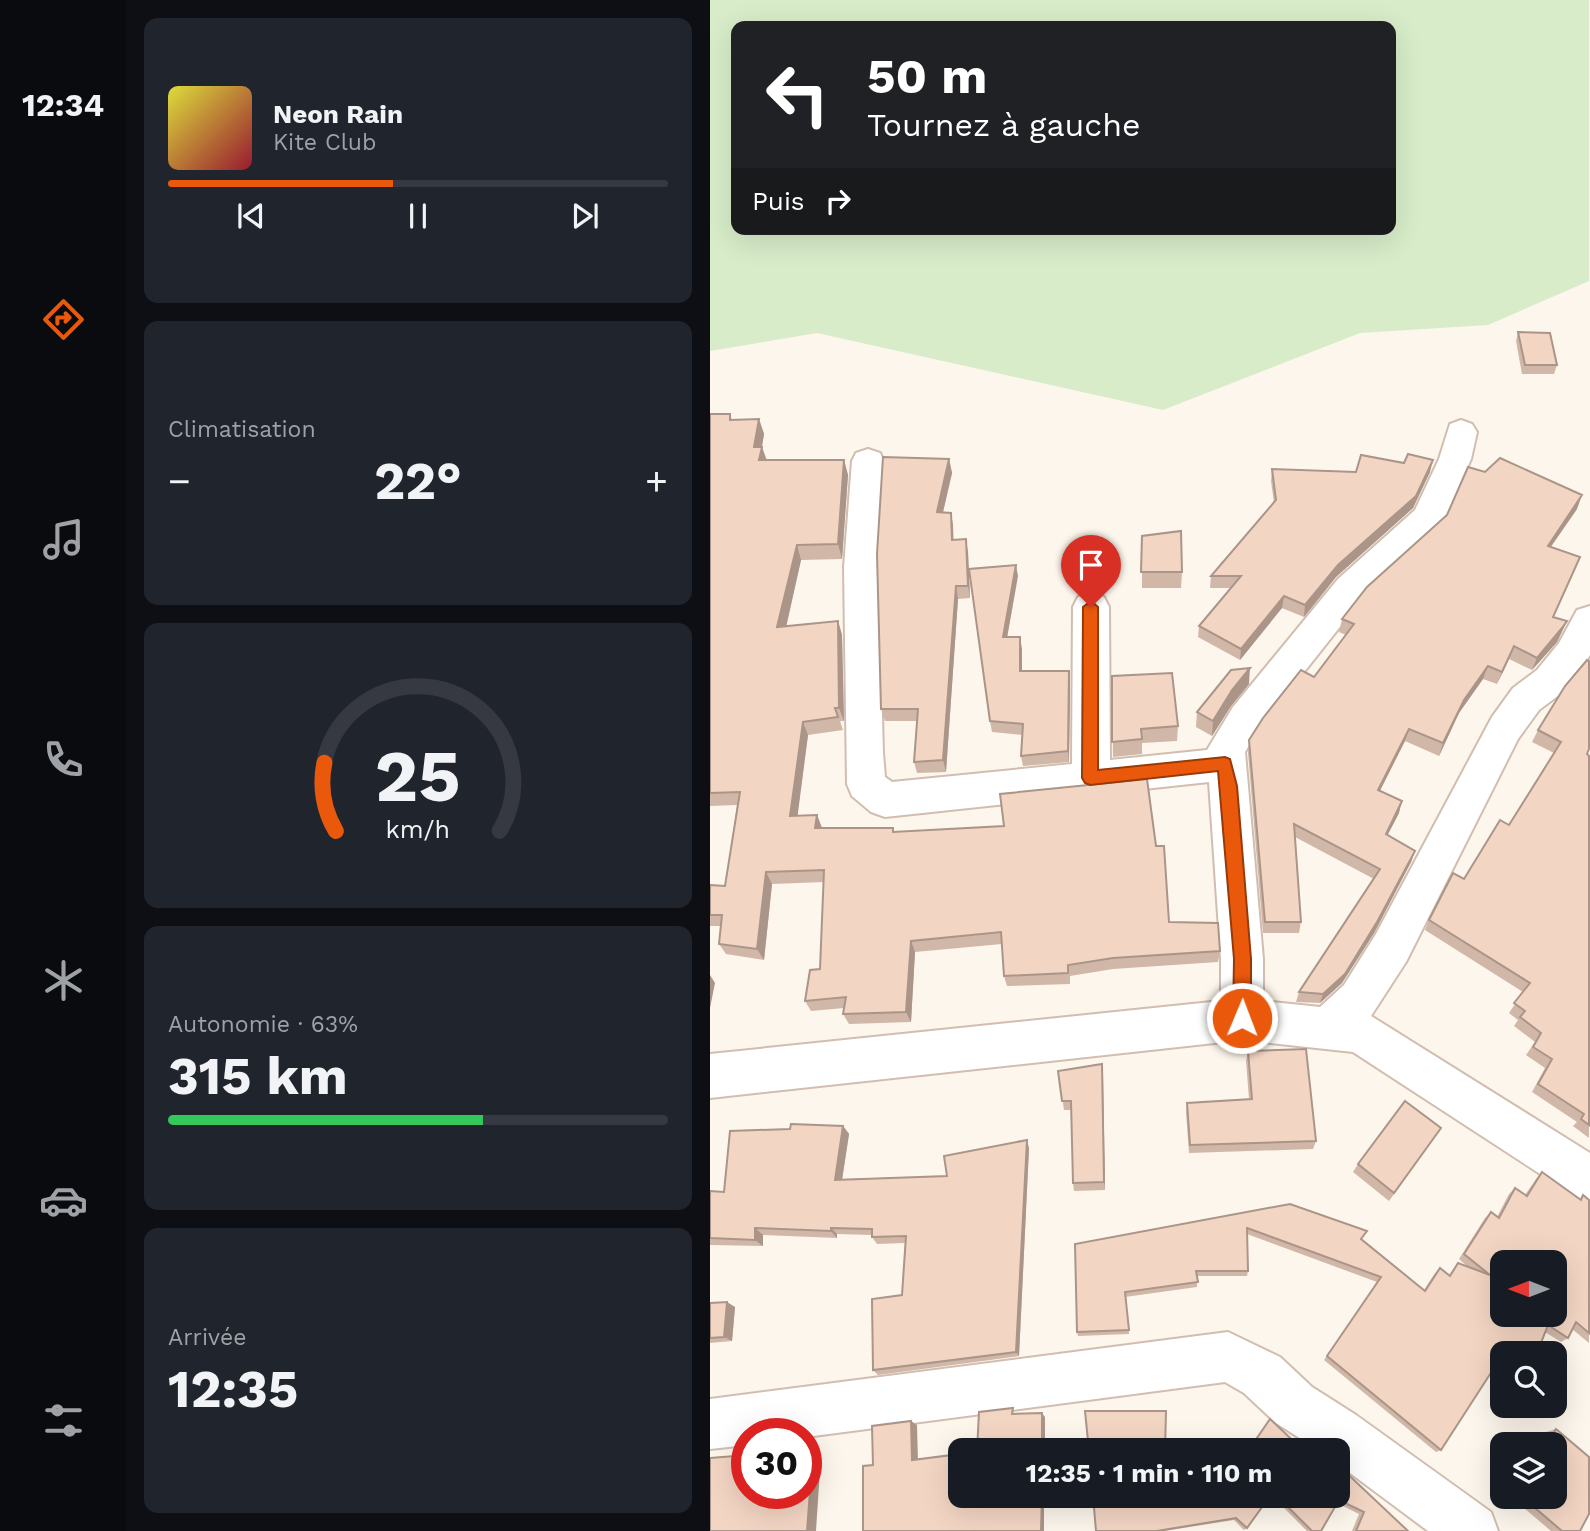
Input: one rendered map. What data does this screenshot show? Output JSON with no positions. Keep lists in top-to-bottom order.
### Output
{
  "north": "left",
  "page": {
    "tabs": "12:34",
    "turn": ["50 m", "Tournez à gauche"],
    "song": ["Neon Rain", "Kite Club"],
    "then": "Puis",
    "tile": [
      "Climatisation",
      ["Autonomie · 63%", "315 km"],
      ["Arrivée", "12:35"]
    ],
    "heat": ["−", "22°", "+"],
    "limit": "30",
    "trip": "12:35 · 1 min · 110 m",
    "gauge": ["25", "km/h"]
  }
}
